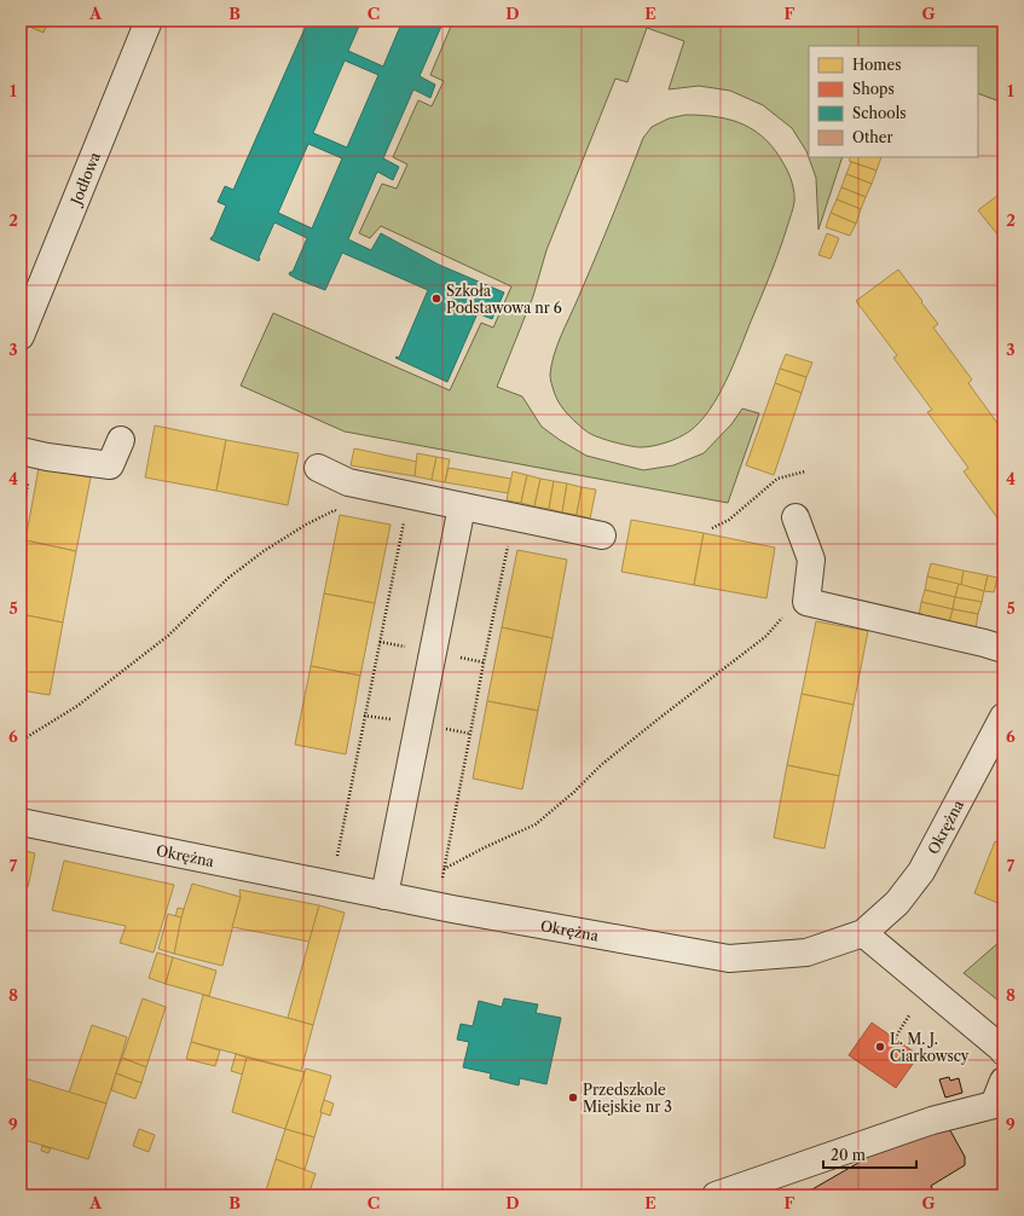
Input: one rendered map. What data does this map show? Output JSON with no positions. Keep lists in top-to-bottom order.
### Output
{
  "streets": {
    "street": ["Jodłowa", "Okrężna"]
  },
  "places": ["Szkoła Podstawowa nr 6", "L. M. J. Ciarkowscy", "Przedszkole Miejskie nr 3"],
  "legend": [
    "Homes",
    "Shops",
    "Schools",
    "Other"
  ],
  "scale_bar": "20 m",
  "grid": {
    "columns": [
      "A",
      "B",
      "C",
      "D",
      "E",
      "F",
      "G"
    ],
    "rows": [
      "1",
      "2",
      "3",
      "4",
      "5",
      "6",
      "7",
      "8",
      "9"
    ]
  }
}
